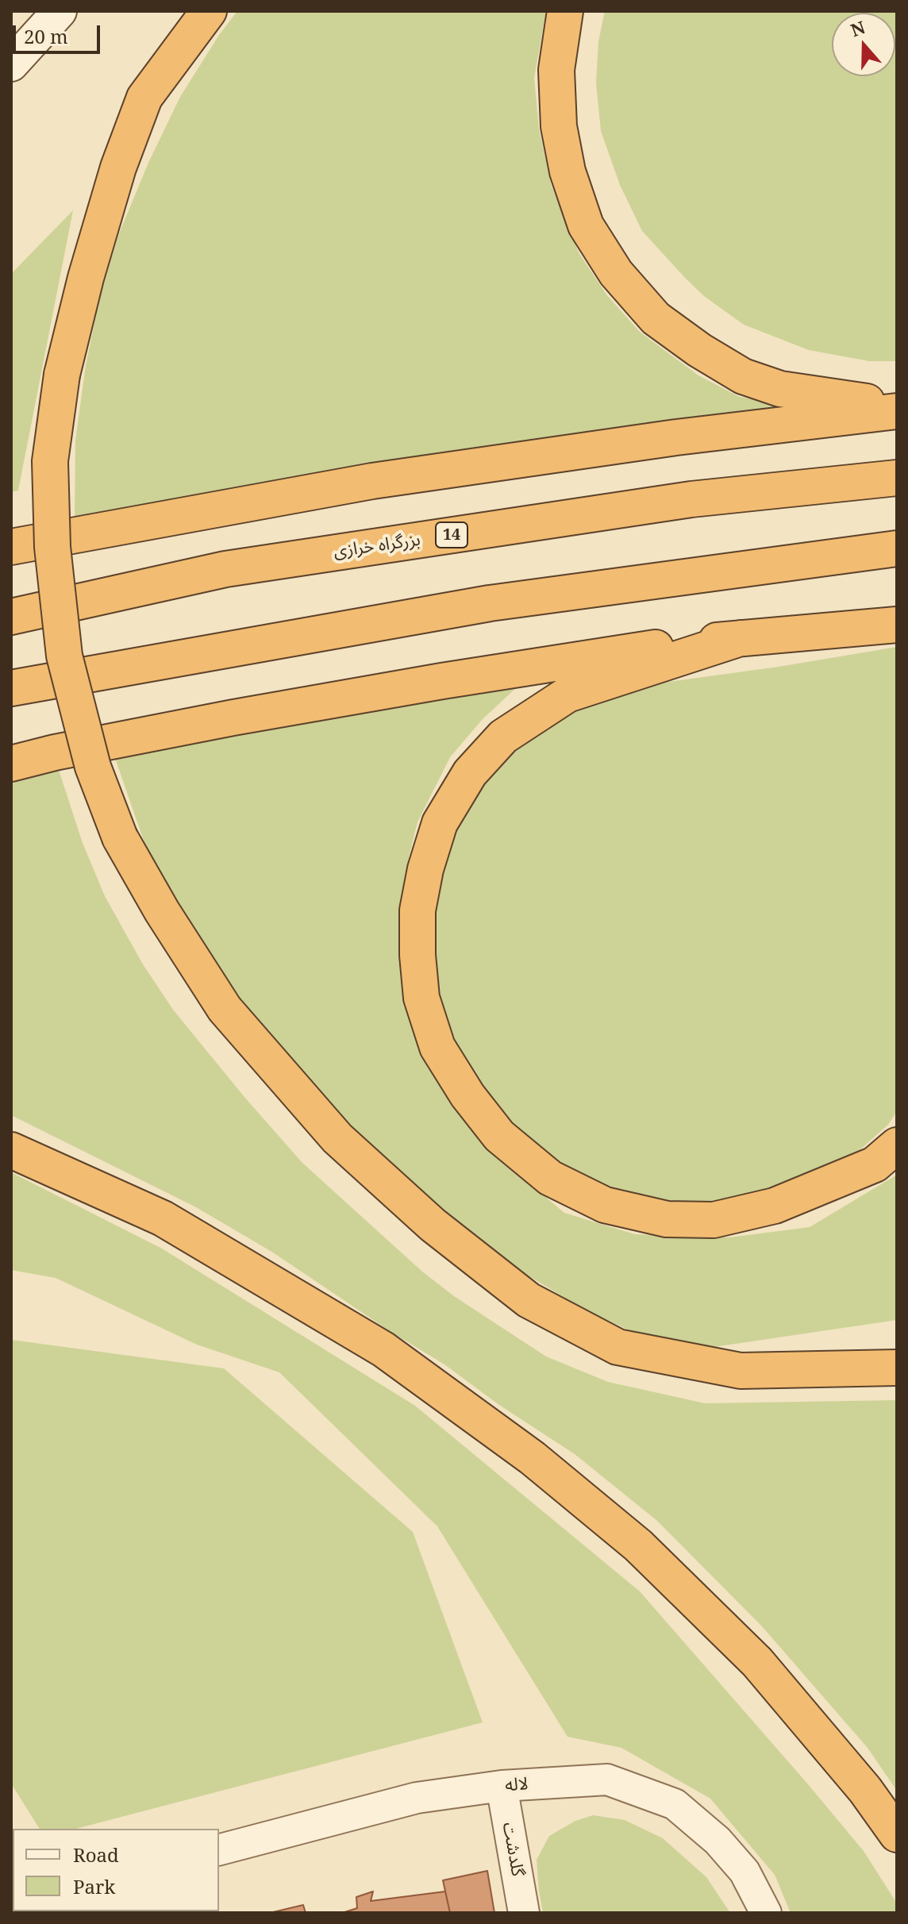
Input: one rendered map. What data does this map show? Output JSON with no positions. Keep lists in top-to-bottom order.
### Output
{
  "streets": {
    "highway": ["14", "بزرگراه خرازی"],
    "street": ["لاله", "گلدشت"]
  },
  "crossings": [
    ["لاله", "گلدشت"]
  ],
  "legend": ["Road", "Park"],
  "scale_bar": "20 m",
  "north": "top"
}
